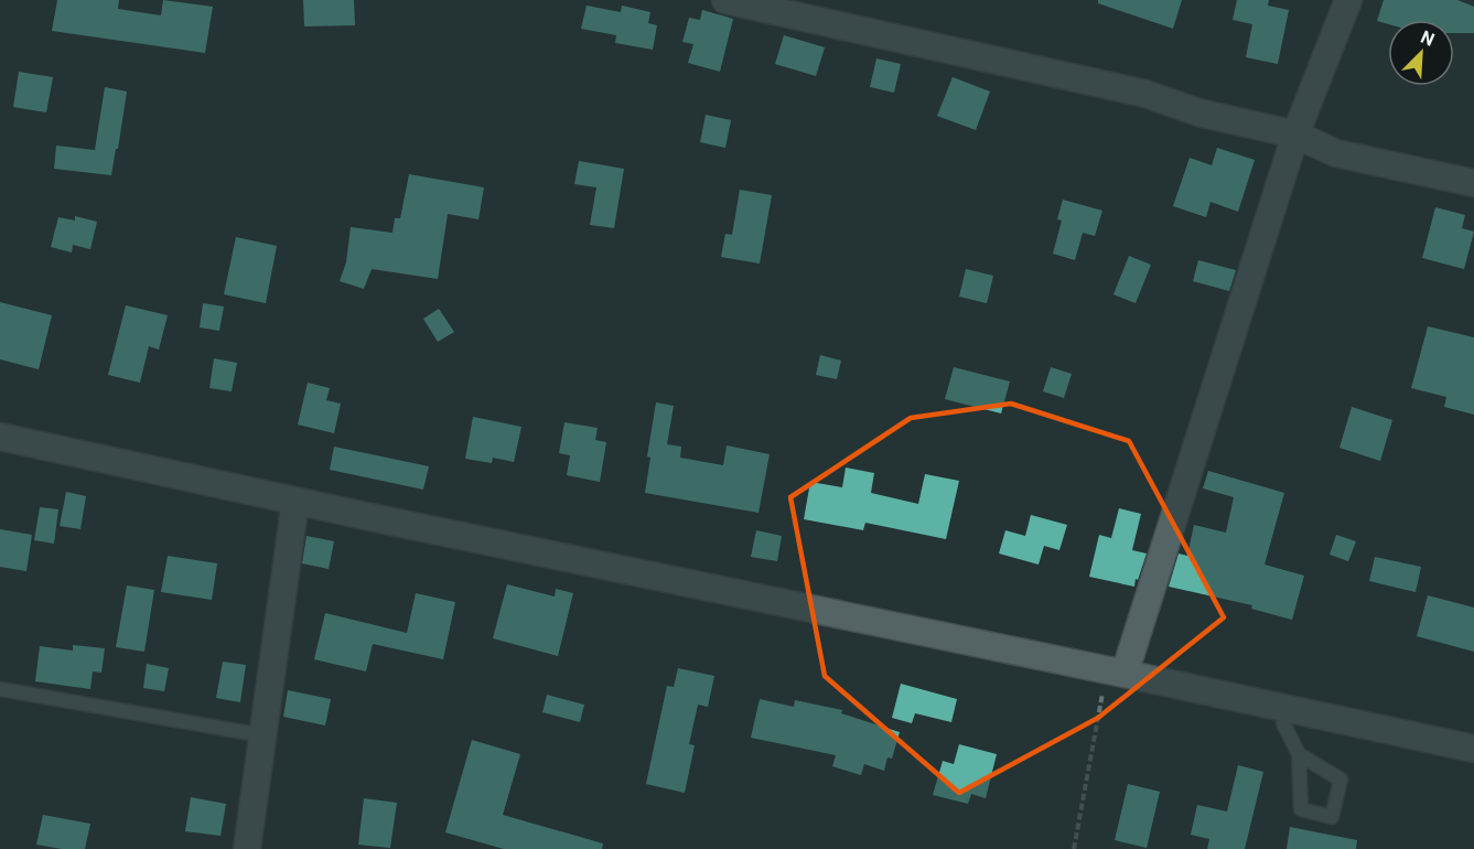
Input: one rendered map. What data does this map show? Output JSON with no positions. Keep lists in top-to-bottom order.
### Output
{
  "north": "top right"
}
